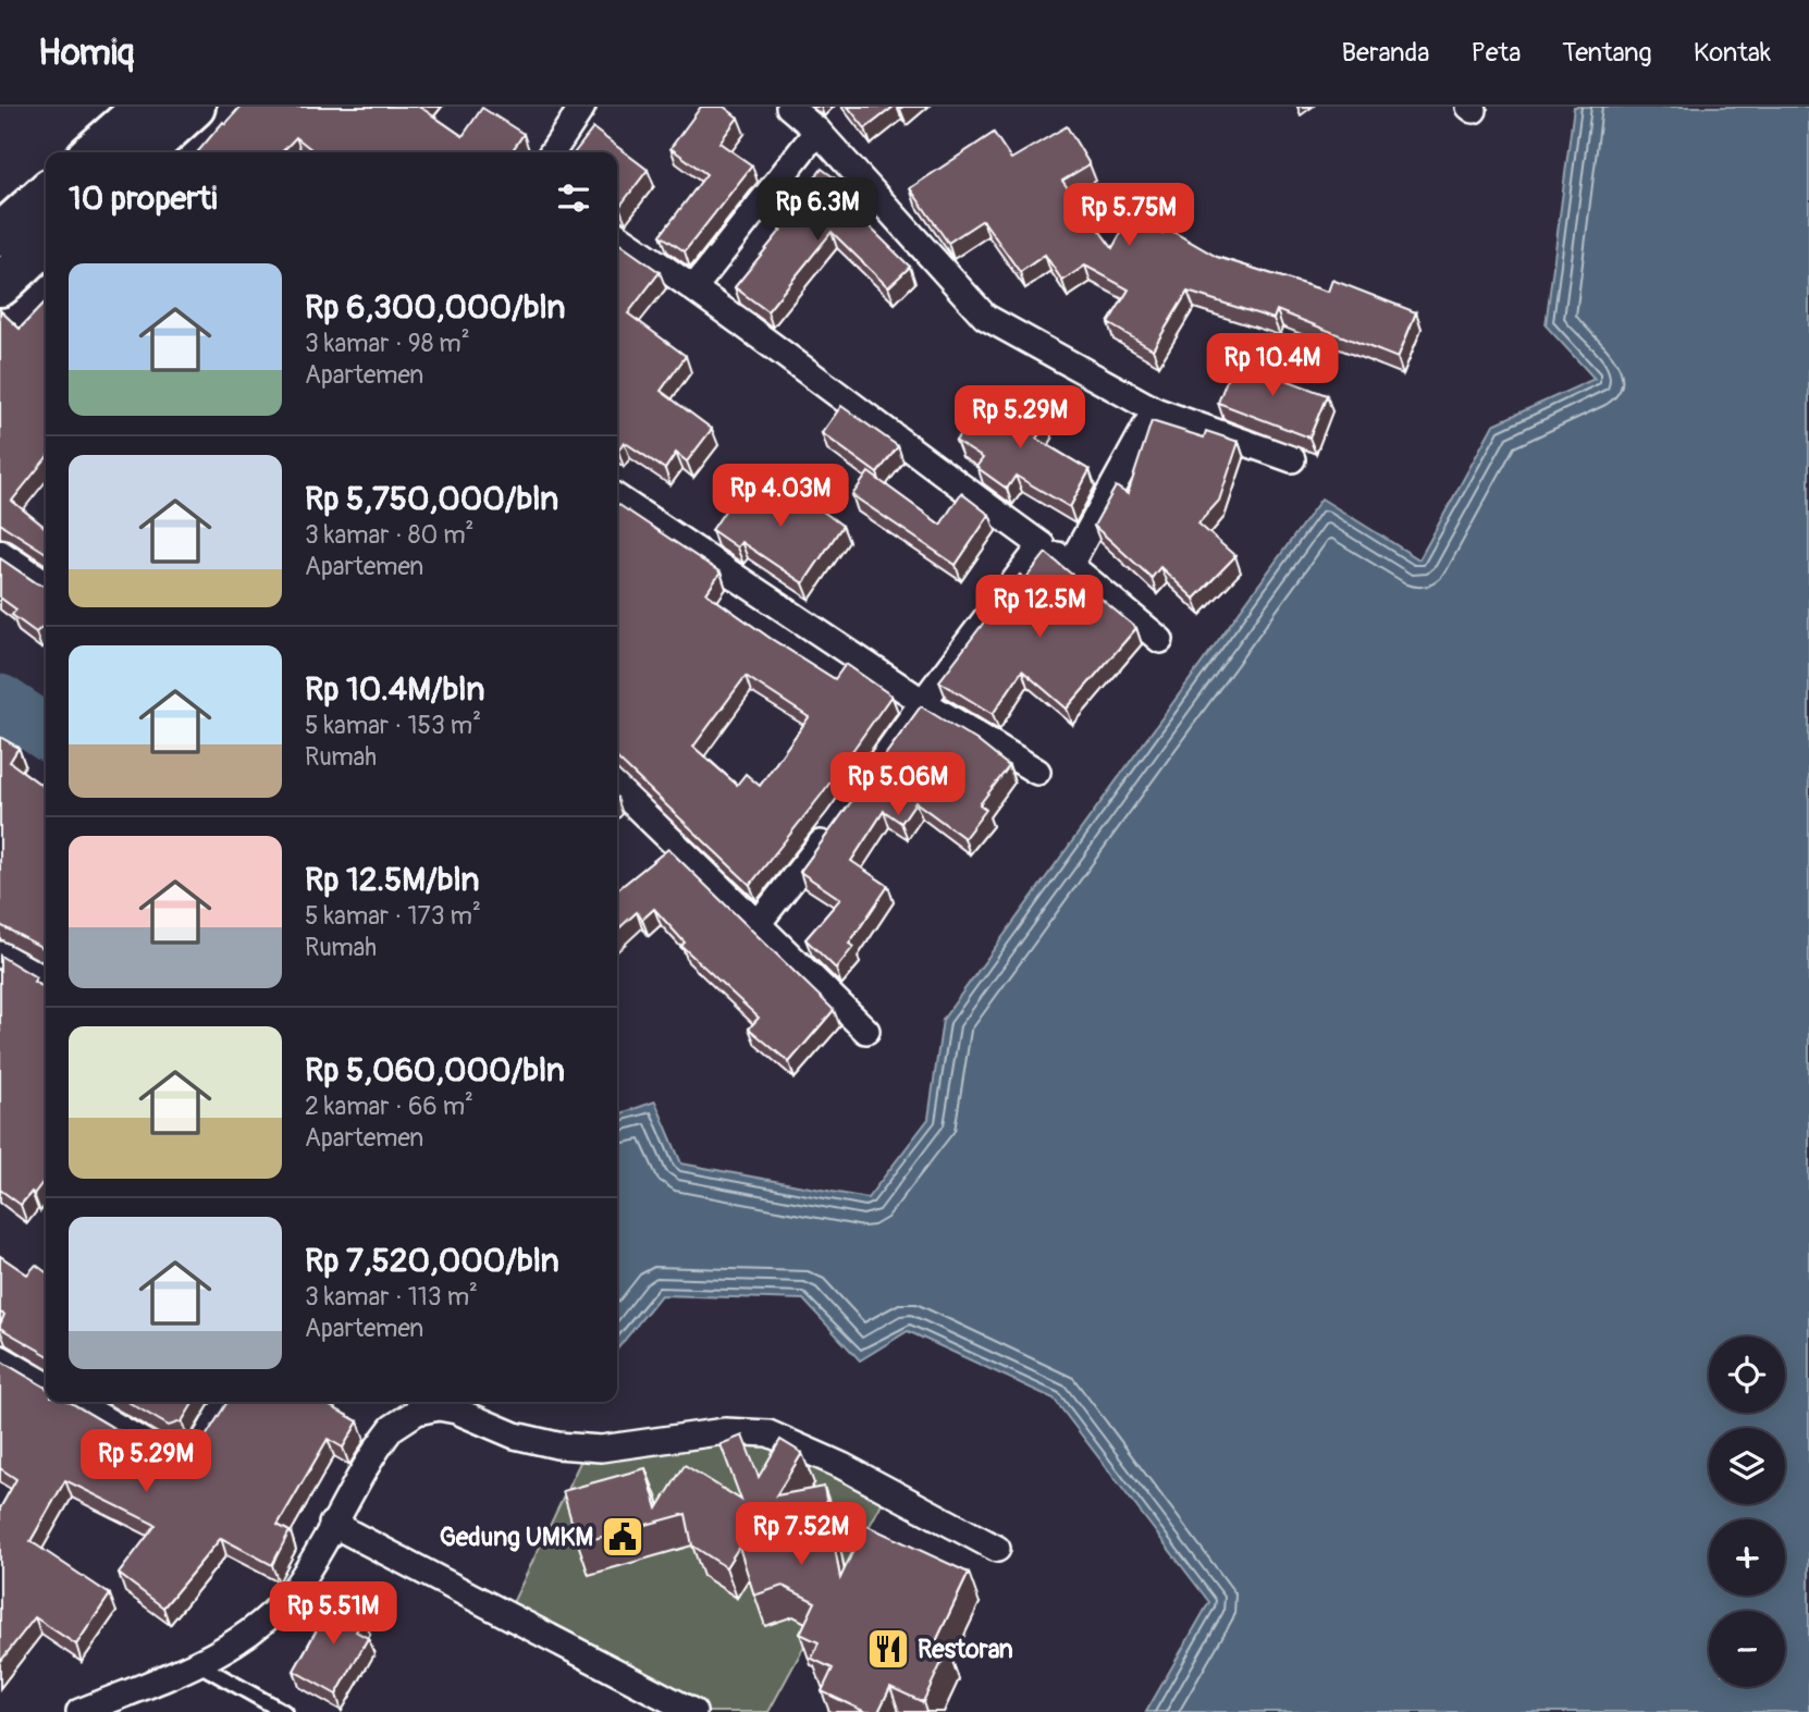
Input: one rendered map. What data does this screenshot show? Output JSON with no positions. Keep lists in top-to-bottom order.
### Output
{
  "places": {
    "public building": ["Gedung UMKM"],
    "restaurant": ["Restoran"]
  },
  "page": {
    "header": "Homiq",
    "nav": [
      "Beranda",
      "Peta",
      "Tentang",
      "Kontak"
    ],
    "heading": "10 properti",
    "price": [
      "Rp 6.3M",
      "Rp 5.75M",
      "Rp 10.4M",
      "Rp 5.29M",
      "Rp 4.03M",
      "Rp 12.5M",
      "Rp 5.06M",
      "Rp 5.29M",
      "Rp 7.52M",
      "Rp 5.51M"
    ],
    "list": [
      {
        "name": "Rp 6,300,000/bln",
        "note": "3 kamar · 98 m² · Apartemen"
      },
      {
        "name": "Rp 5,750,000/bln",
        "note": "3 kamar · 80 m² · Apartemen"
      },
      {
        "name": "Rp 10.4M/bln",
        "note": "5 kamar · 153 m² · Rumah"
      },
      {
        "name": "Rp 12.5M/bln",
        "note": "5 kamar · 173 m² · Rumah"
      },
      {
        "name": "Rp 5,060,000/bln",
        "note": "2 kamar · 66 m² · Apartemen"
      },
      {
        "name": "Rp 7,520,000/bln",
        "note": "3 kamar · 113 m² · Apartemen"
      }
    ],
    "map_buttons": ["+", "−"]
  }
}
